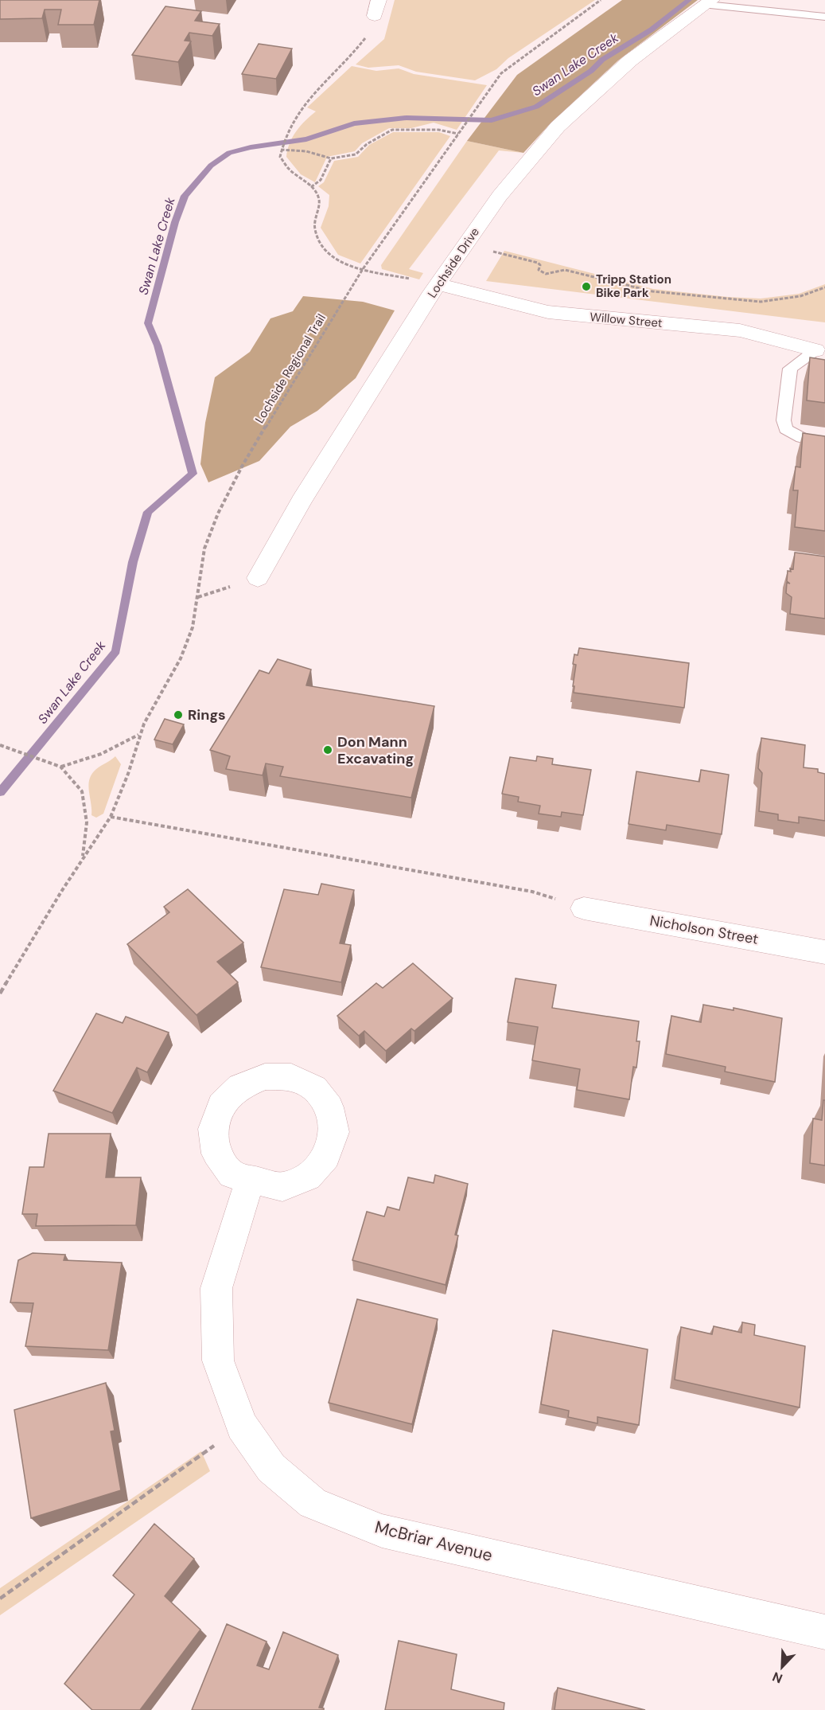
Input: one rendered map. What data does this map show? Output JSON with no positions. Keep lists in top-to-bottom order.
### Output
{
  "streets": {
    "street": [
      "Lochside Drive",
      "Willow Street",
      "Nicholson Street",
      "McBriar Avenue"
    ],
    "path": ["Lochside Regional Trail"]
  },
  "crossings": [
    ["Lochside Drive", "Willow Street"]
  ],
  "water": ["Swan Lake Creek"],
  "places": ["Tripp Station Bike Park", "Rings", "Don Mann Excavating"],
  "north": "bottom left"
}
